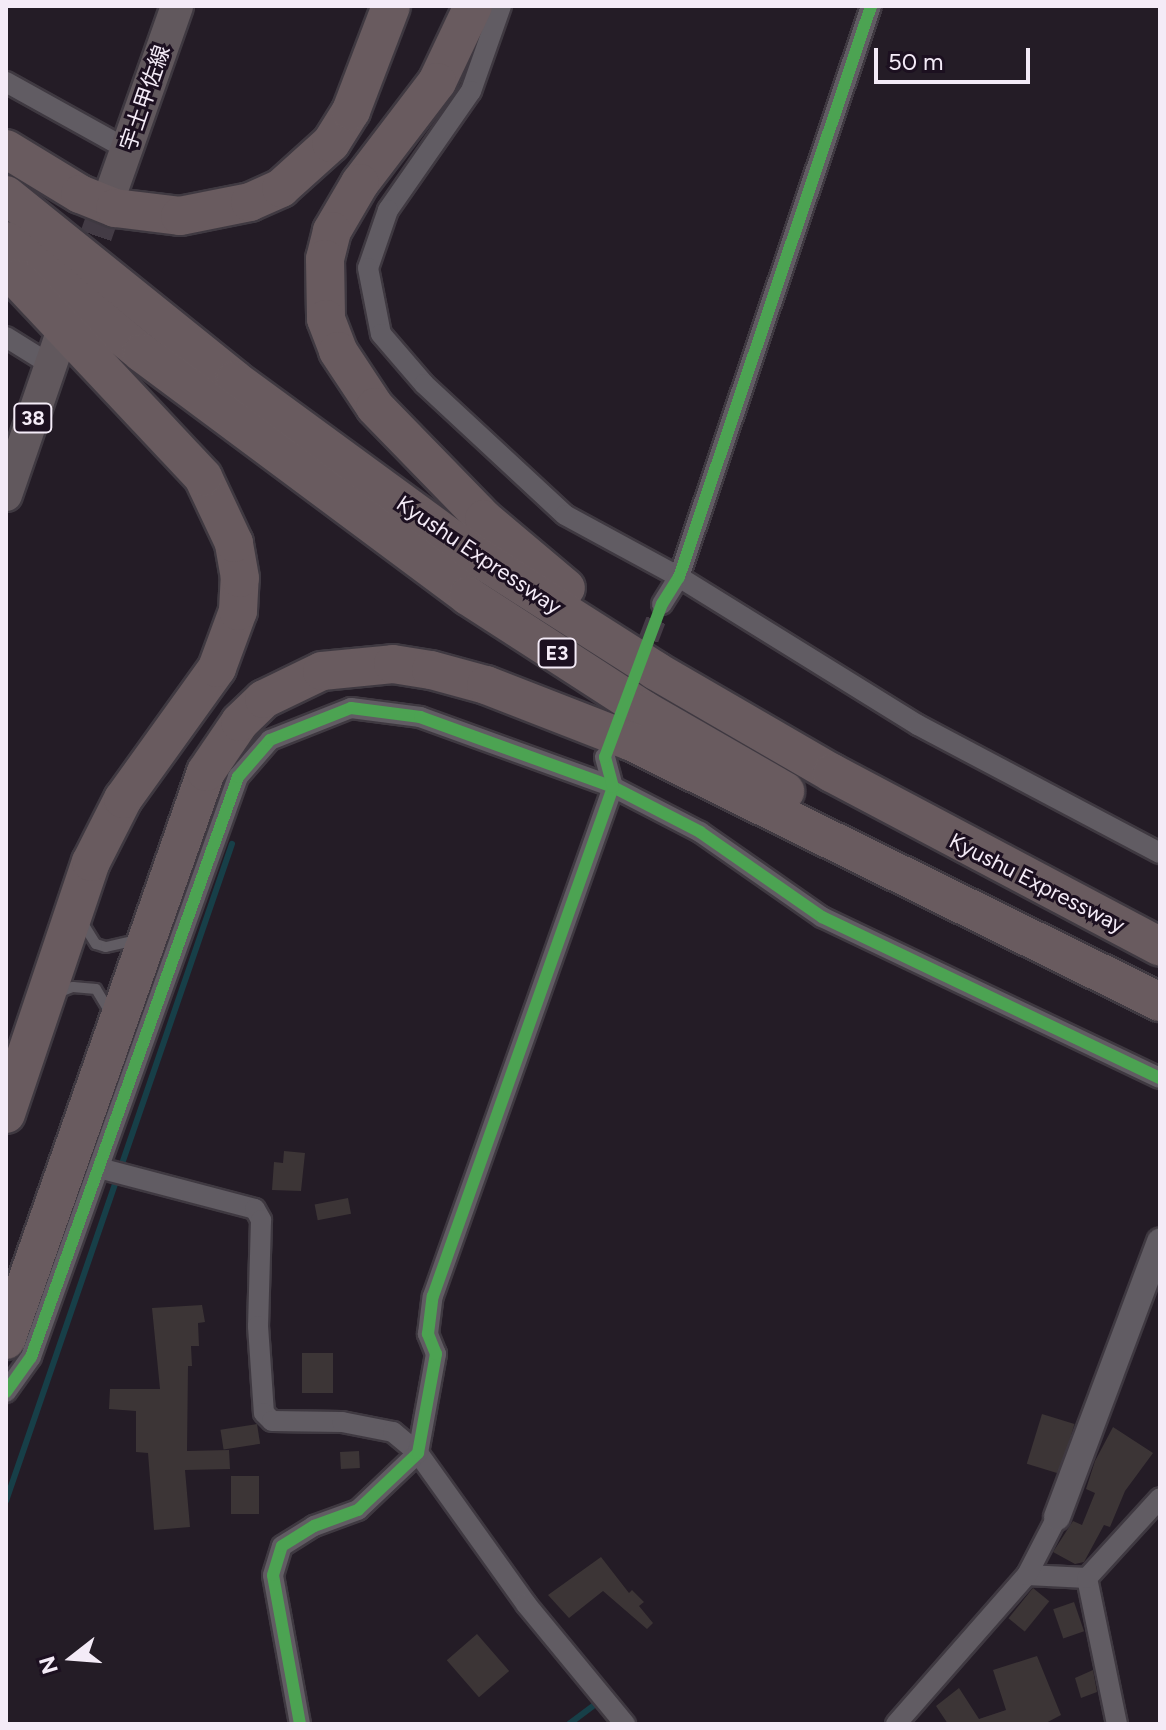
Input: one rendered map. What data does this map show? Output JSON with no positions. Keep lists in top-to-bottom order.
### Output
{
  "streets": {
    "highway": ["Kyushu Expressway", "E3"],
    "main road": ["宇土甲佐線", "38"]
  },
  "scale_bar": "50 m",
  "north": "left"
}
